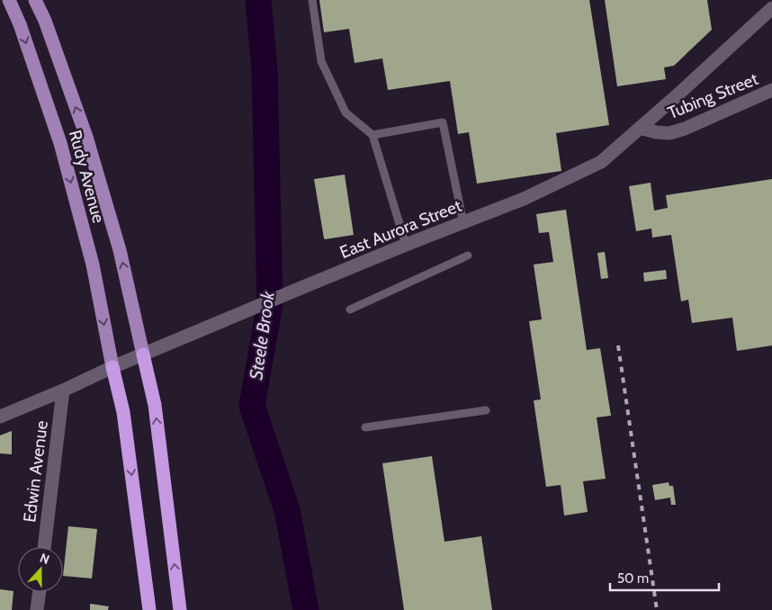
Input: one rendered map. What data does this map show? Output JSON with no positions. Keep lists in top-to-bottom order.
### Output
{
  "streets": {
    "main road": [
      "Tubing Street",
      "Rudy Avenue",
      "East Aurora Street",
      "Edwin Avenue"
    ]
  },
  "crossings": [
    ["Tubing Street", "East Aurora Street"],
    ["Rudy Avenue", "East Aurora Street"],
    ["East Aurora Street", "Edwin Avenue"]
  ],
  "water": ["Steele Brook"],
  "scale_bar": "50 m",
  "north": "top"
}
